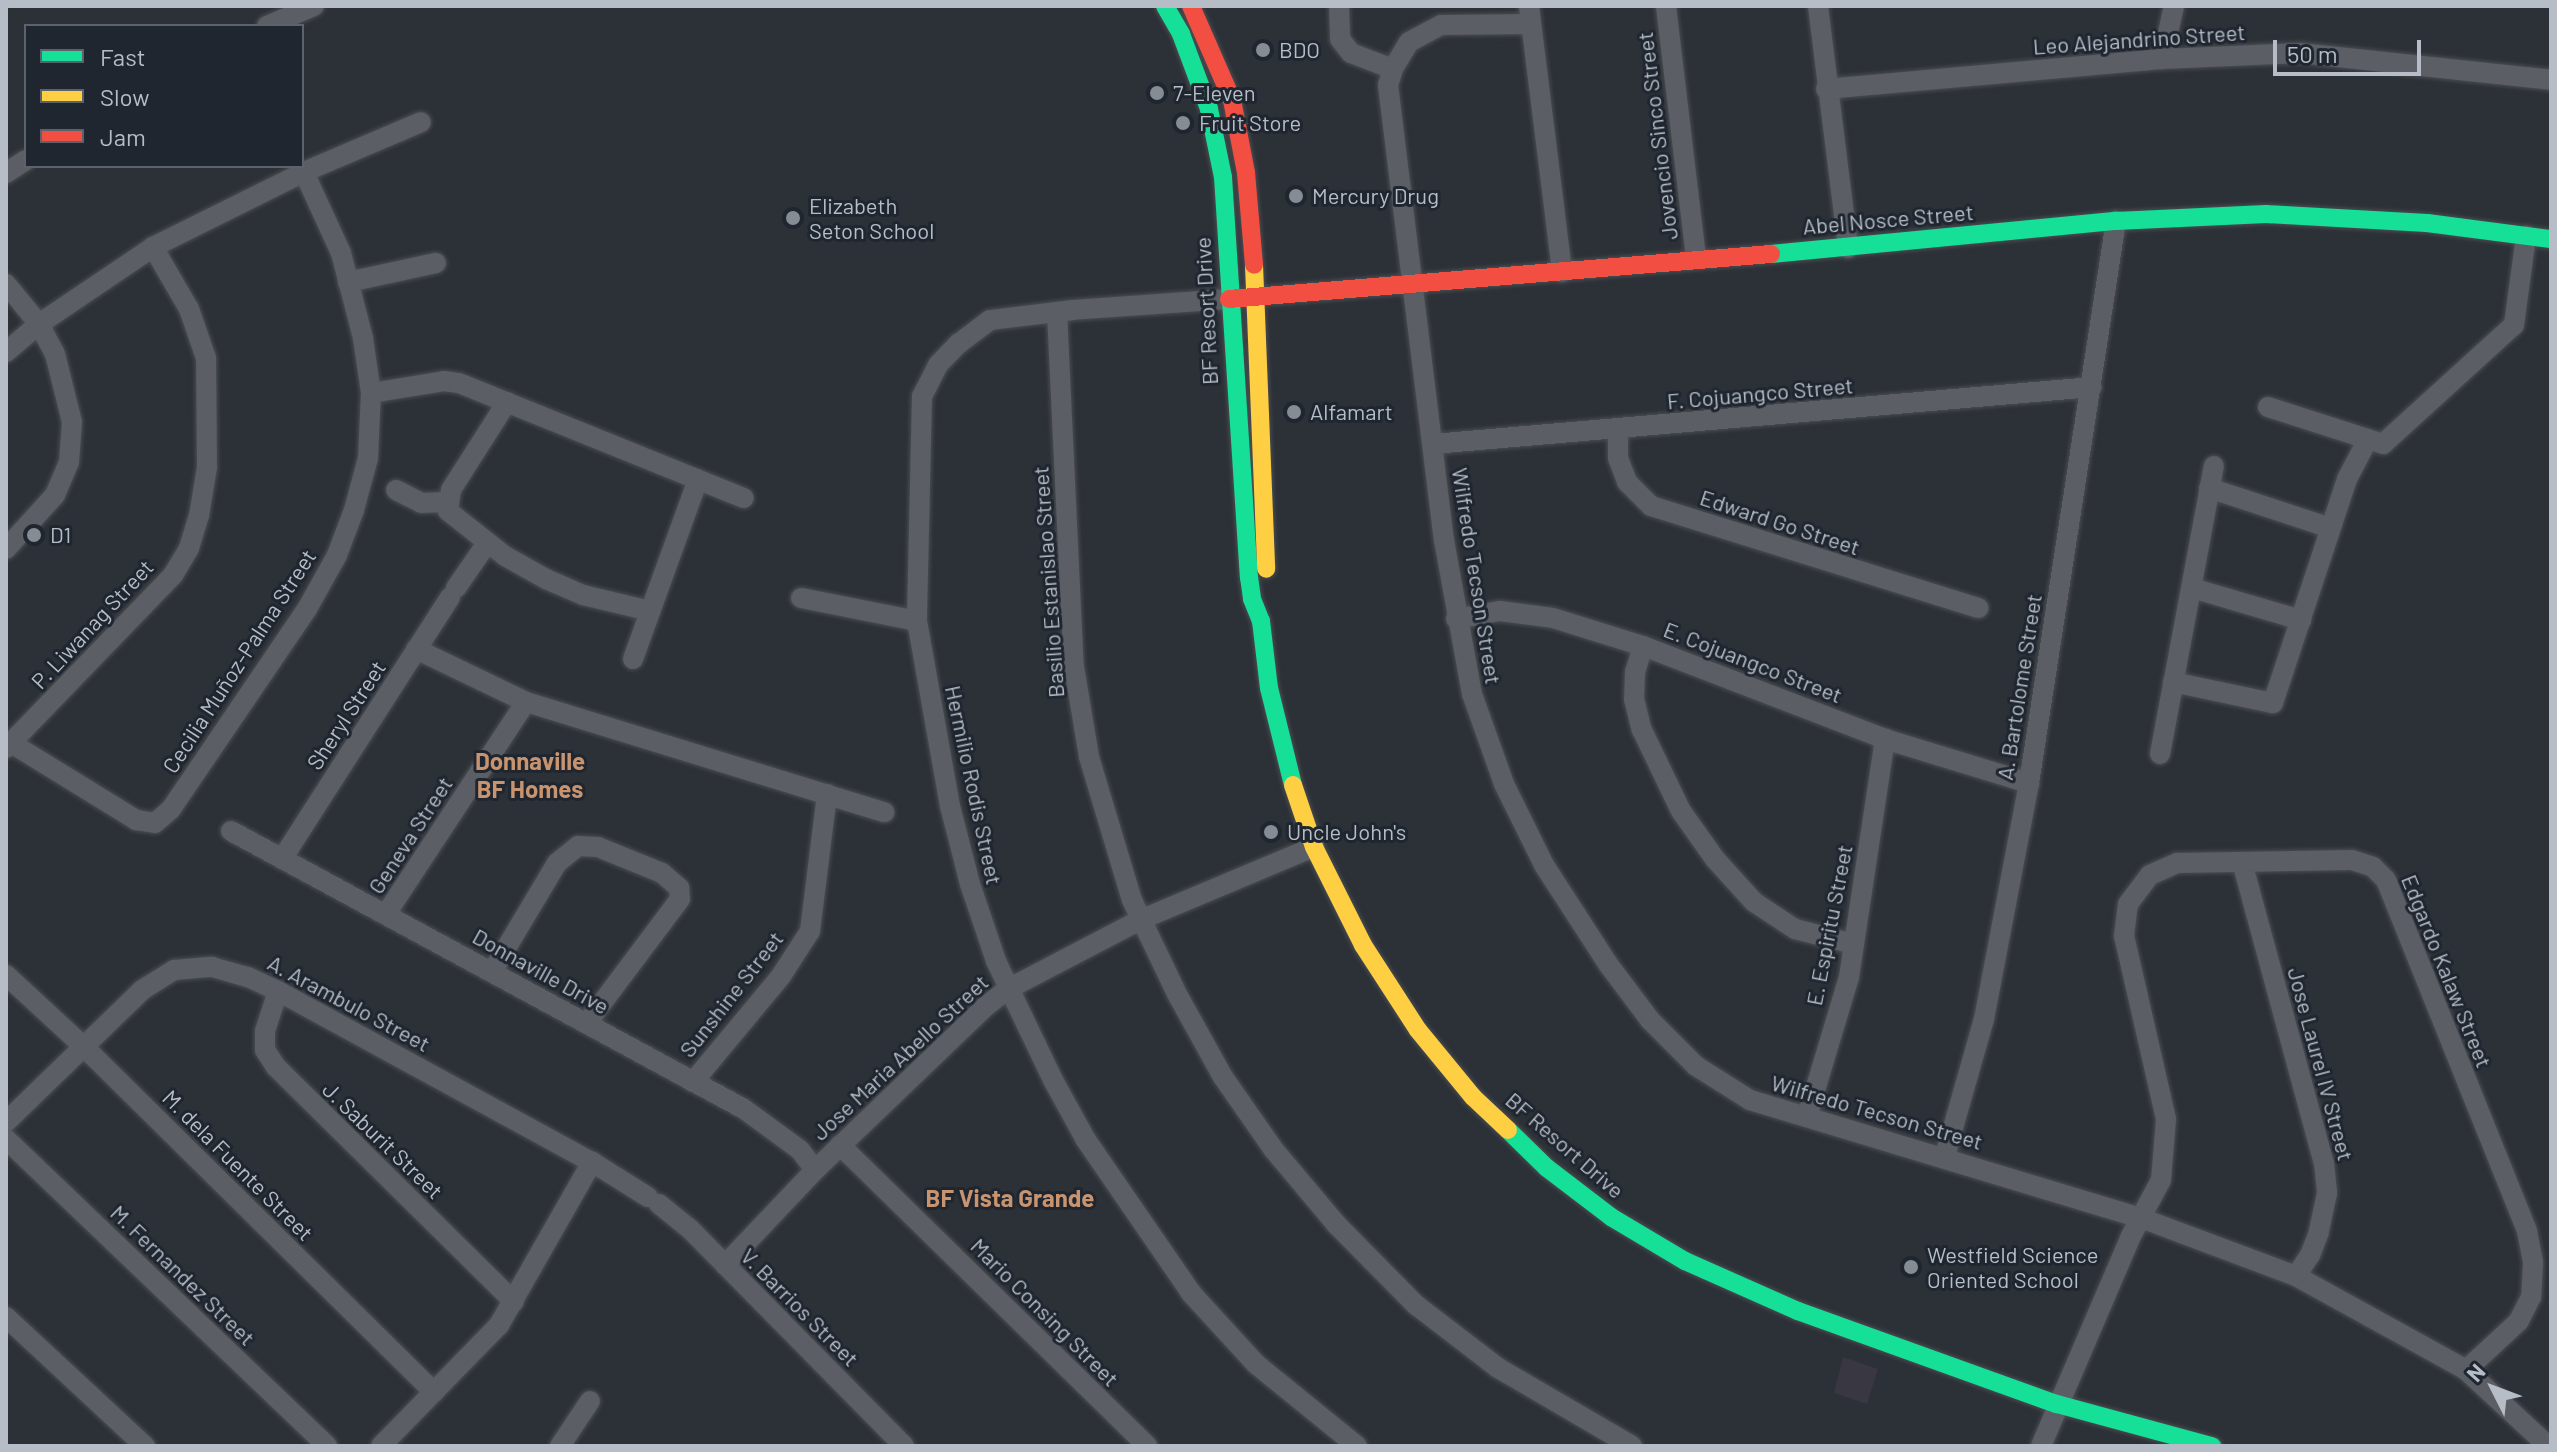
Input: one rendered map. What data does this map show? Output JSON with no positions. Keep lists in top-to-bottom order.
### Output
{
  "streets": {
    "main road": ["Abel Nosce Street", "BF Resort Drive"],
    "street": [
      "Leo Alejandrino Street",
      "Jovencio Sinco Street",
      "F. Cojuangco Street",
      "Edward Go Street",
      "Wilfredo Tecson Street",
      "Basilio Estanislao Street",
      "P. Liwanag Street",
      "Cecilia Muñoz-Palma Street",
      "E. Cojuangco Street",
      "A. Bartolome Street",
      "Sheryl Street",
      "Hermilio Rodis Street",
      "Geneva Street",
      "E. Espiritu Street",
      "Donnaville Drive",
      "Edgardo Kalaw Street",
      "Sunshine Street",
      "A. Arambulo Street",
      "Jose Maria Abello Street",
      "Jose Laurel IV Street",
      "J. Saburit Street",
      "M. dela Fuente Street",
      "M. Fernandez Street",
      "V. Barrios Street",
      "Mario Consing Street"
    ]
  },
  "crossings": [
    ["Jovencio Sinco Street", "Abel Nosce Street"],
    ["Abel Nosce Street", "BF Resort Drive"],
    ["Abel Nosce Street", "Wilfredo Tecson Street"],
    ["Abel Nosce Street", "A. Bartolome Street"],
    ["Abel Nosce Street", "Hermilio Rodis Street"],
    ["BF Resort Drive", "Hermilio Rodis Street"],
    ["BF Resort Drive", "Edgardo Kalaw Street"],
    ["BF Resort Drive", "Jose Maria Abello Street"],
    ["F. Cojuangco Street", "Edward Go Street"],
    ["F. Cojuangco Street", "Wilfredo Tecson Street"],
    ["F. Cojuangco Street", "A. Bartolome Street"],
    ["Wilfredo Tecson Street", "E. Cojuangco Street"],
    ["Wilfredo Tecson Street", "A. Bartolome Street"],
    ["Wilfredo Tecson Street", "E. Espiritu Street"],
    ["Wilfredo Tecson Street", "Edgardo Kalaw Street"],
    ["Wilfredo Tecson Street", "Jose Laurel IV Street"],
    ["Basilio Estanislao Street", "Hermilio Rodis Street"],
    ["Basilio Estanislao Street", "Jose Maria Abello Street"],
    ["P. Liwanag Street", "Cecilia Muñoz-Palma Street"],
    ["E. Cojuangco Street", "A. Bartolome Street"],
    ["E. Cojuangco Street", "E. Espiritu Street"],
    ["Sheryl Street", "Donnaville Drive"],
    ["Hermilio Rodis Street", "Jose Maria Abello Street"],
    ["Geneva Street", "Donnaville Drive"],
    ["Donnaville Drive", "Sunshine Street"],
    ["Donnaville Drive", "Jose Maria Abello Street"],
    ["Edgardo Kalaw Street", "Jose Laurel IV Street"],
    ["A. Arambulo Street", "J. Saburit Street"],
    ["A. Arambulo Street", "M. dela Fuente Street"],
    ["A. Arambulo Street", "V. Barrios Street"],
    ["Jose Maria Abello Street", "V. Barrios Street"],
    ["Jose Maria Abello Street", "Mario Consing Street"]
  ],
  "districts": ["Donnaville BF Homes", "BF Vista Grande"],
  "places": [
    "BDO",
    "7-Eleven",
    "Fruit Store",
    "Mercury Drug",
    "Elizabeth Seton School",
    "Alfamart",
    "D1",
    "Uncle John's",
    "Westfield Science Oriented School"
  ],
  "legend": ["Fast", "Slow", "Jam"],
  "scale_bar": "50 m",
  "north": "top left"
}
